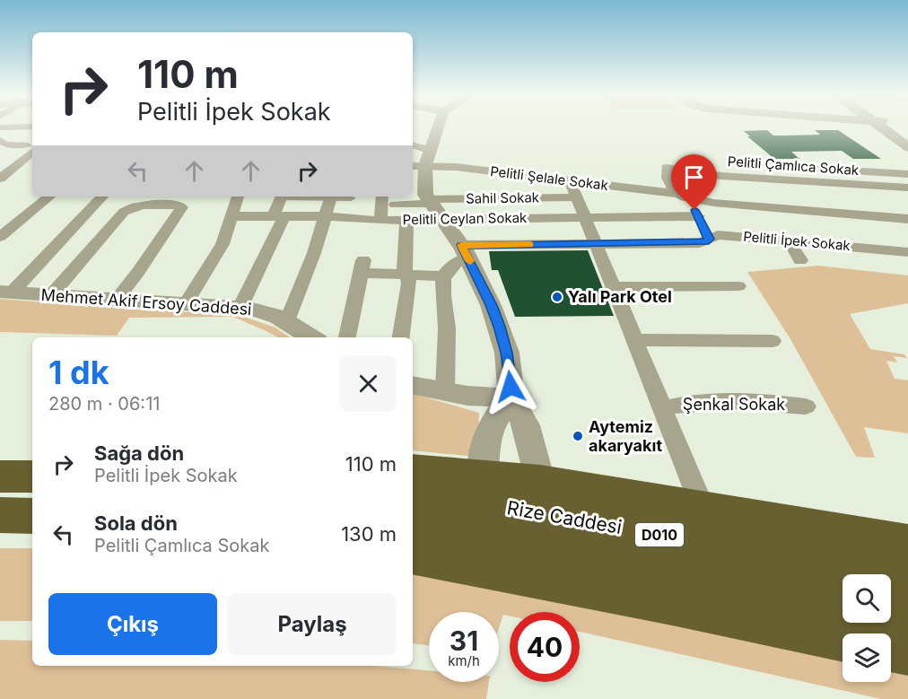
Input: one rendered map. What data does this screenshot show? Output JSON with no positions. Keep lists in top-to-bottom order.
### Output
{
  "streets": {
    "highway": ["Rize Caddesi", "D010"],
    "street": [
      "Pelitli Çamlıca Sokak",
      "Pelitli Şelale Sokak",
      "Sahil Sokak",
      "Pelitli Ceylan Sokak",
      "Pelitli İpek Sokak",
      "Mehmet Akif Ersoy Caddesi",
      "Şenkal Sokak"
    ]
  },
  "crossings": [
    ["Pelitli Şelale Sokak", "Sahil Sokak"]
  ],
  "places": ["Yalı Park Otel", "Aytemiz akaryakıt"],
  "page": {
    "turn": ["110 m", "Pelitli İpek Sokak"],
    "heading": ["1 dk", "280 m · 06:11"],
    "list": [
      {
        "name": "Sağa dön",
        "note": "Pelitli İpek Sokak",
        "value": "110 m"
      },
      {
        "name": "Sola dön",
        "note": "Pelitli Çamlıca Sokak",
        "value": "130 m"
      }
    ],
    "buttons": ["Çıkış", "Paylaş"],
    "speed": "31 km/h",
    "limit": "40"
  }
}
